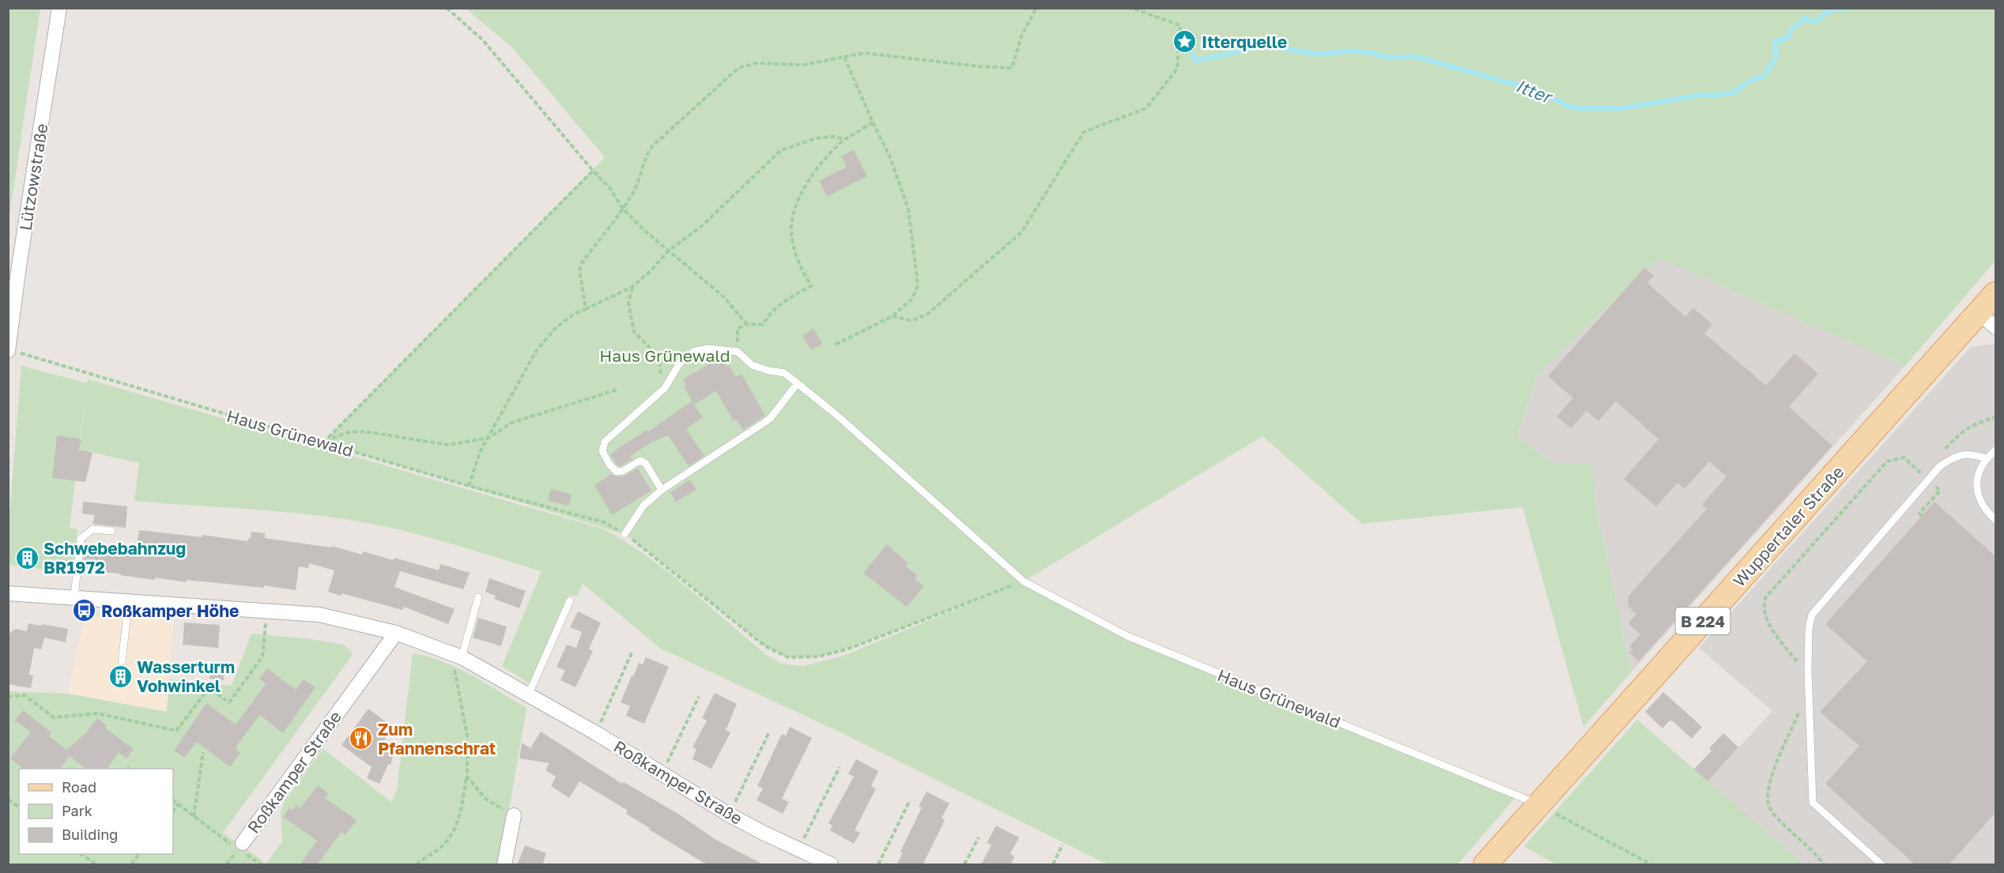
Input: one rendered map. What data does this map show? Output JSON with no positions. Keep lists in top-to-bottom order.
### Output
{
  "streets": {
    "main road": ["Wuppertaler Straße", "B 224"],
    "street": ["Lützowstraße", "Roßkamper Straße"],
    "lane": ["Haus Grünewald"]
  },
  "crossings": [
    ["Lützowstraße", "Haus Grünewald"],
    ["Haus Grünewald", "Wuppertaler Straße"]
  ],
  "water": ["Itter"],
  "parks": ["Haus Grünewald"],
  "places": {
    "place": ["Itterquelle"],
    "building": ["Schwebebahnzug BR1972", "Wasserturm Vohwinkel"],
    "bus stop": ["Roßkamper Höhe"],
    "restaurant": ["Zum Pfannenschrat"]
  },
  "legend": ["Road", "Park", "Building"]
}
